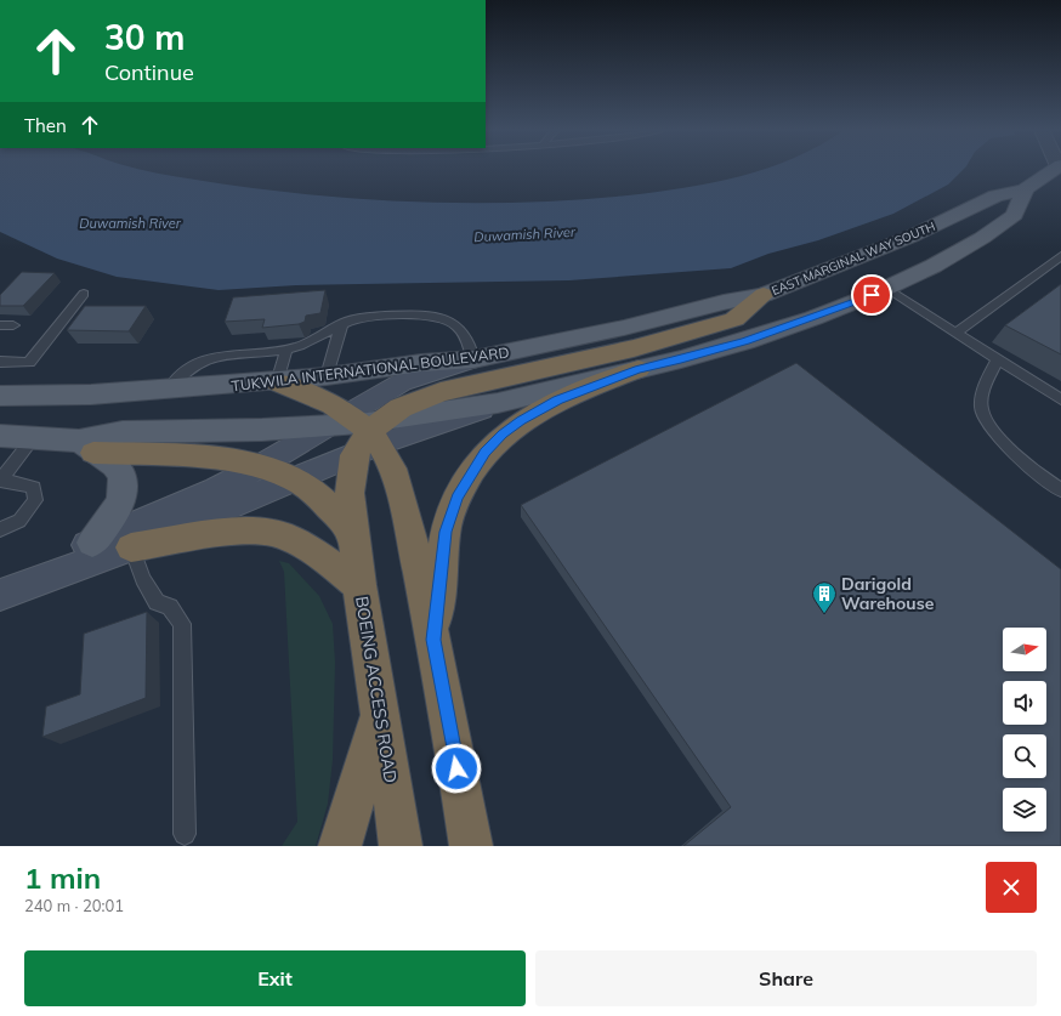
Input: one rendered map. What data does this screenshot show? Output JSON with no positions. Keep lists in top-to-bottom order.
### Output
{
  "streets": {
    "highway": ["BOEING ACCESS ROAD"],
    "main road": ["EAST MARGINAL WAY SOUTH", "TUKWILA INTERNATIONAL BOULEVARD"]
  },
  "crossings": [
    ["EAST MARGINAL WAY SOUTH", "TUKWILA INTERNATIONAL BOULEVARD"]
  ],
  "water": ["Duwamish River"],
  "places": {
    "building": ["Darigold Warehouse"]
  },
  "north": "right",
  "page": {
    "turn": ["30 m", "Continue"],
    "then": "Then",
    "heading": ["1 min", "240 m · 20:01"],
    "buttons": ["Exit", "Share"]
  }
}
